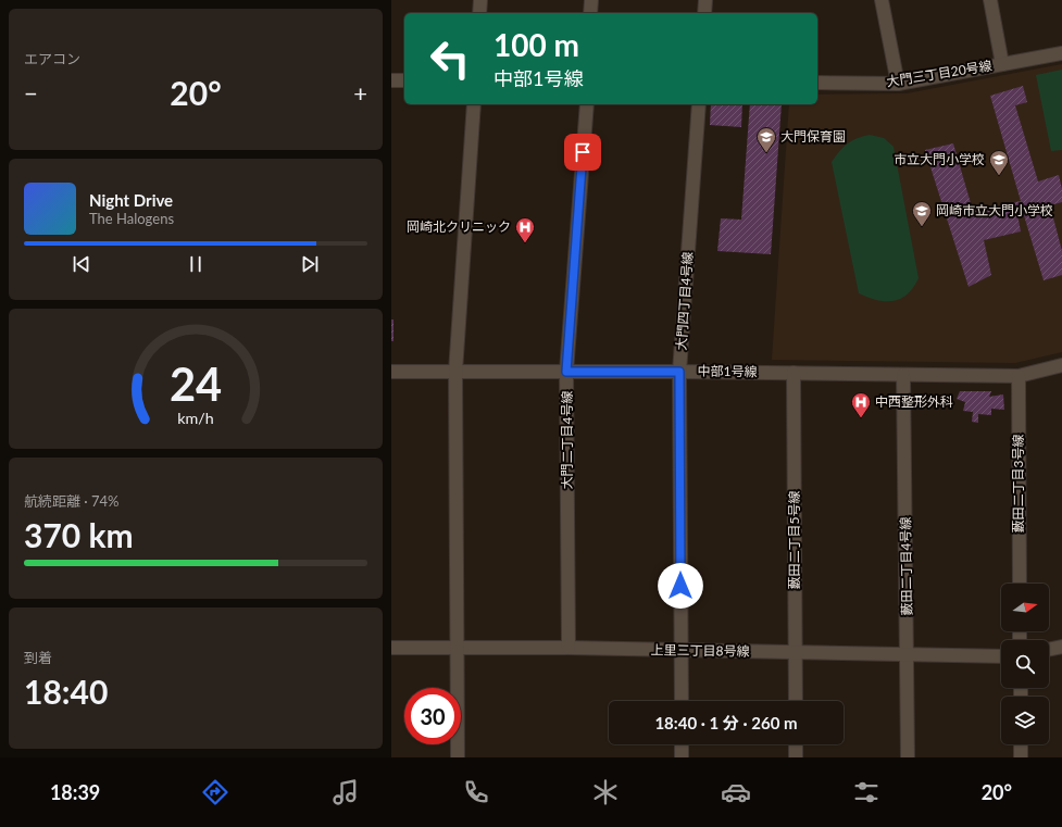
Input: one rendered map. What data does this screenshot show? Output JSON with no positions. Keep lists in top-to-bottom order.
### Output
{
  "streets": {
    "street": [
      "大門三丁目20号線",
      "大門四丁目4号線",
      "中部1号線",
      "大門二丁目4号線",
      "藪田二丁目3号線",
      "藪田二丁目5号線",
      "藪田二丁目4号線",
      "上里三丁目8号線"
    ]
  },
  "crossings": [
    ["大門四丁目4号線", "中部1号線"],
    ["大門四丁目4号線", "上里三丁目8号線"],
    ["中部1号線", "大門二丁目4号線"],
    ["中部1号線", "藪田二丁目3号線"],
    ["中部1号線", "藪田二丁目5号線"],
    ["中部1号線", "藪田二丁目4号線"],
    ["大門二丁目4号線", "上里三丁目8号線"],
    ["藪田二丁目5号線", "上里三丁目8号線"],
    ["藪田二丁目4号線", "上里三丁目8号線"]
  ],
  "places": {
    "school or university": ["大門保育園", "市立大門小学校", "岡崎市立大門小学校"],
    "hospital": ["岡崎北クリニック", "中西整形外科"]
  },
  "north": "right",
  "page": {
    "tile": [
      "エアコン",
      ["航続距離 · 74%", "370 km"],
      ["到着", "18:40"]
    ],
    "turn": ["100 m", "中部1号線"],
    "heat": ["−", "20°", "+"],
    "song": ["Night Drive", "The Halogens"],
    "limit": "30",
    "trip": "18:40 · 1 分 · 260 m",
    "tabs": ["18:39", "20°"],
    "gauge": ["24", "km/h"]
  }
}
